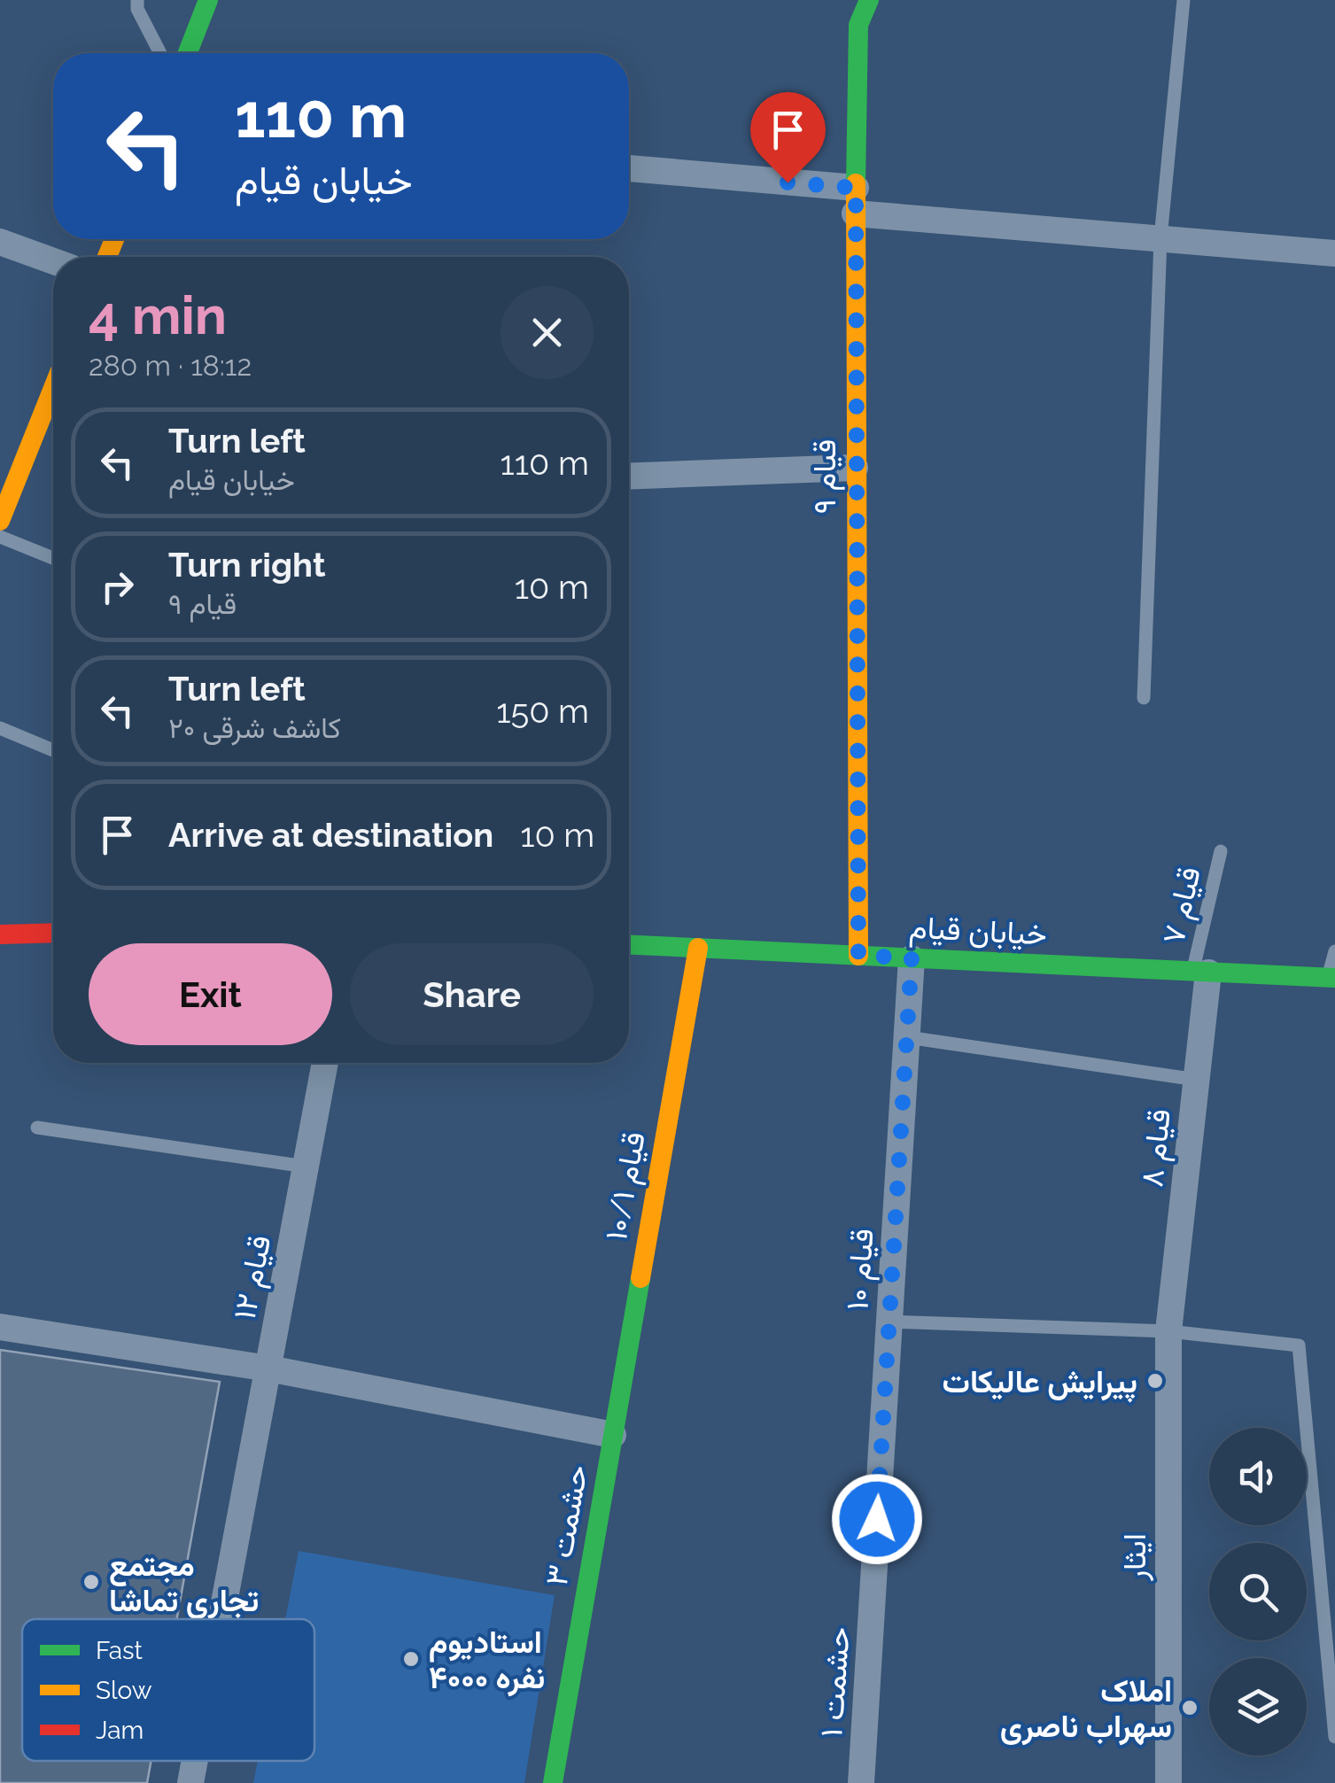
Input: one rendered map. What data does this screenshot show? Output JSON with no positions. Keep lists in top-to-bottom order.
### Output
{
  "streets": {
    "street": [
      "قیام ۹",
      "خیابان قیام",
      "قیام ۸",
      "قیام ۱۰/۱",
      "قیام ۱۰",
      "قیام ۱۲",
      "حشمت ۳",
      "ایثار",
      "حشمت ۱"
    ],
    "lane": ["قیام ۷"]
  },
  "crossings": [
    ["قیام ۹", "خیابان قیام"],
    ["قیام ۷", "خیابان قیام"],
    ["قیام ۷", "قیام ۸"],
    ["خیابان قیام", "قیام ۸"],
    ["خیابان قیام", "قیام ۱۰/۱"],
    ["خیابان قیام", "قیام ۱۰"],
    ["قیام ۸", "ایثار"],
    ["قیام ۱۰/۱", "حشمت ۳"],
    ["قیام ۱۰", "حشمت ۱"]
  ],
  "places": [
    "پیرایش عالیکات",
    "مجتمع تجاری تماشا",
    "استادیوم ۴۰۰۰ نفره",
    "املاک سهراب ناصری"
  ],
  "legend": ["Fast", "Slow", "Jam"],
  "page": {
    "turn": ["110 m", "خیابان قیام"],
    "heading": ["4 min", "280 m · 18:12"],
    "list": [
      {
        "name": "Turn left",
        "note": "خیابان قیام",
        "value": "110 m"
      },
      {
        "name": "Turn right",
        "note": "قیام ۹",
        "value": "10 m"
      },
      {
        "name": "Turn left",
        "note": "کاشف شرقی ۲۰",
        "value": "150 m"
      },
      {
        "name": "Arrive at destination",
        "value": "10 m"
      }
    ],
    "buttons": ["Exit", "Share"]
  }
}
